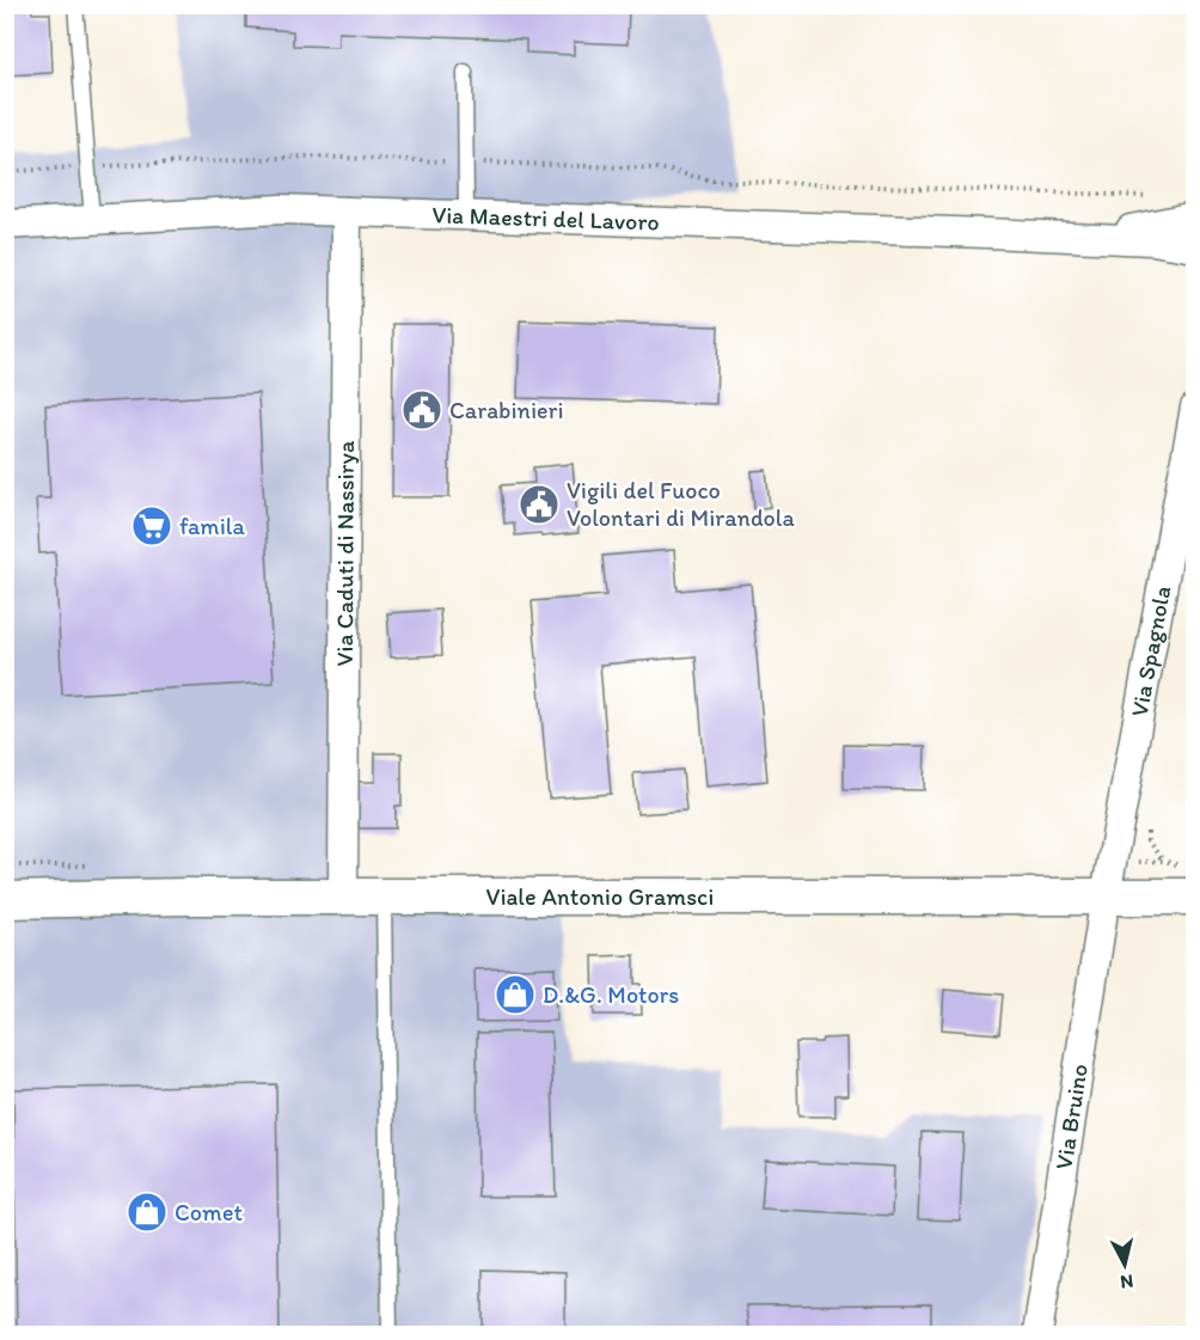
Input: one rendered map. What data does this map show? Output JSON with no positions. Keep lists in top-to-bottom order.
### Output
{
  "streets": {
    "street": [
      "Via Maestri del Lavoro",
      "Via Caduti di Nassirya",
      "Via Spagnola",
      "Viale Antonio Gramsci",
      "Via Bruino"
    ]
  },
  "crossings": [
    ["Via Maestri del Lavoro", "Via Caduti di Nassirya"],
    ["Via Caduti di Nassirya", "Viale Antonio Gramsci"],
    ["Via Spagnola", "Viale Antonio Gramsci"],
    ["Via Spagnola", "Via Bruino"],
    ["Viale Antonio Gramsci", "Via Bruino"]
  ],
  "places": {
    "public building": ["Carabinieri", "Vigili del Fuoco Volontari di Mirandola"],
    "supermarket": ["famila"],
    "shop": ["D.&G. Motors", "Comet"]
  },
  "north": "bottom"
}
